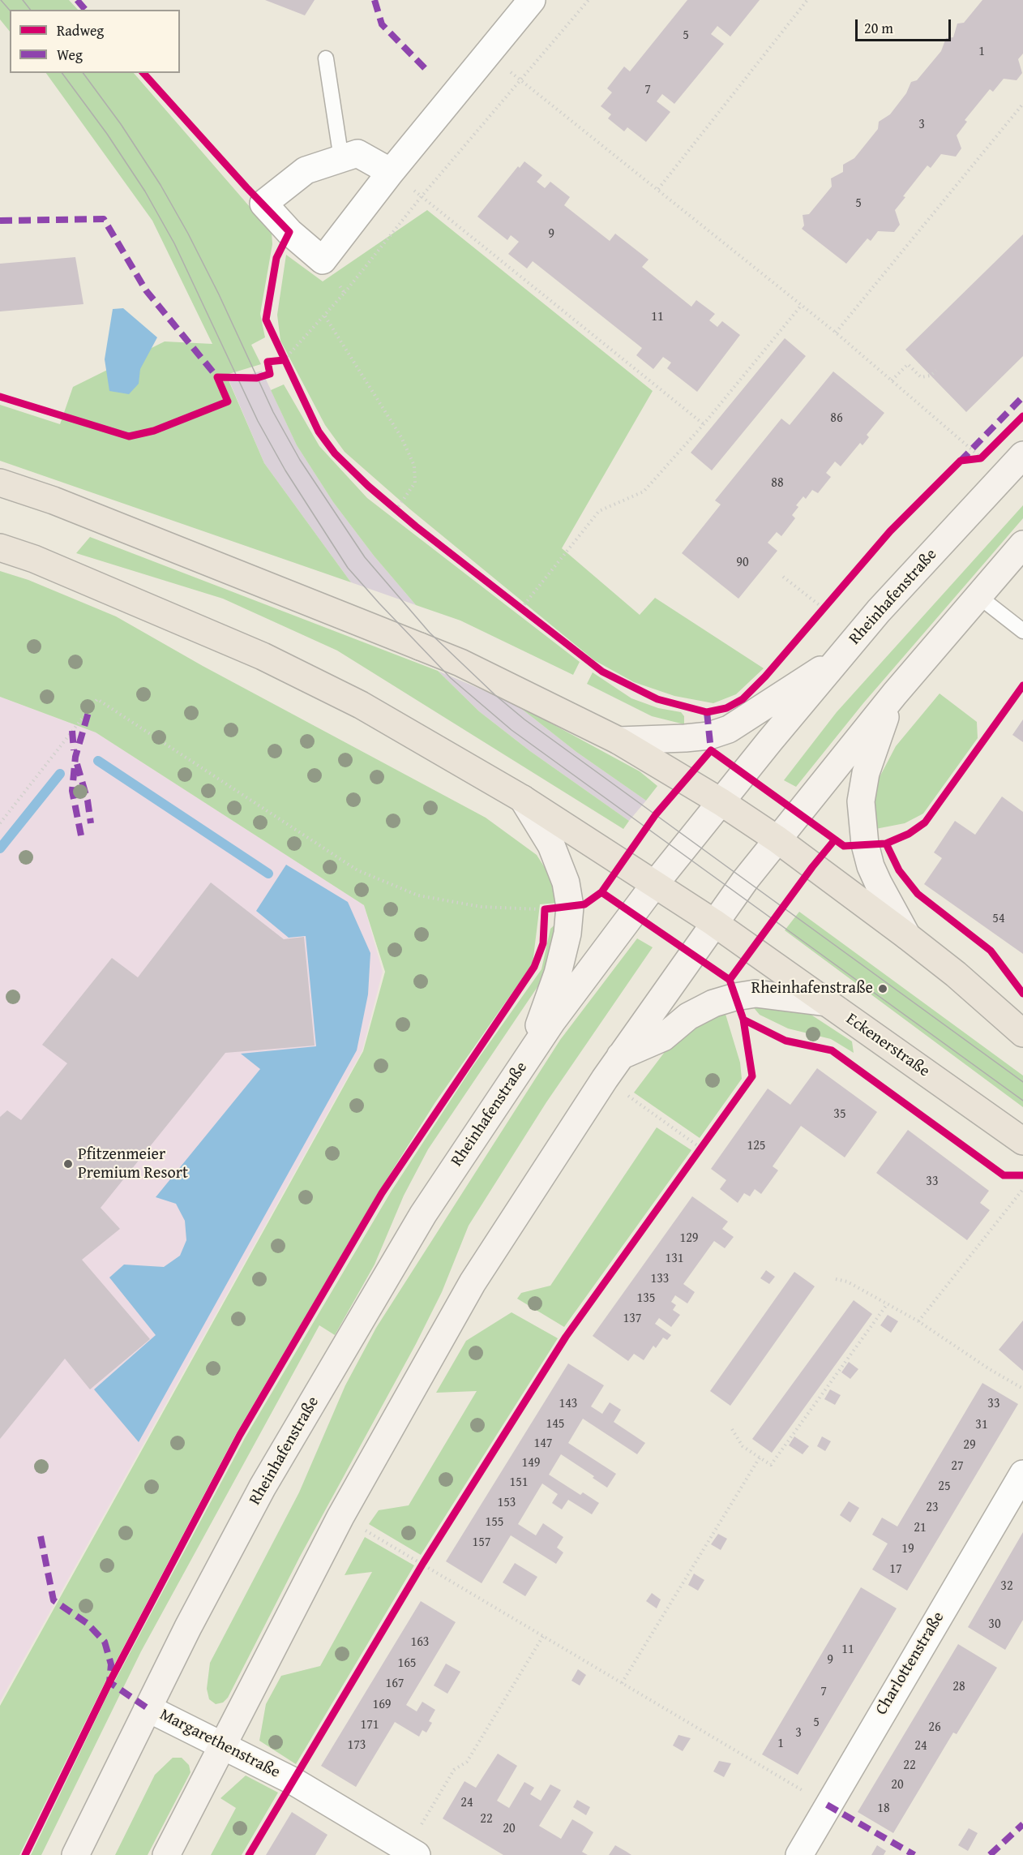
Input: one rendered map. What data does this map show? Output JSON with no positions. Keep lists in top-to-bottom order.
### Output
{
  "streets": {
    "main road": ["Rheinhafenstraße", "Eckenerstraße"],
    "street": ["Charlottenstraße", "Margarethenstraße"]
  },
  "crossings": [
    ["Rheinhafenstraße", "Eckenerstraße"],
    ["Rheinhafenstraße", "Margarethenstraße"]
  ],
  "places": ["Rheinhafenstraße", "Pfitzenmeier Premium Resort"],
  "house_numbers": [
    "5",
    "1",
    "7",
    "3",
    "5",
    "9",
    "11",
    "86",
    "88",
    "90",
    "54",
    "35",
    "125",
    "33",
    "129",
    "131",
    "133",
    "135",
    "137",
    "143",
    "33",
    "145",
    "31",
    "147",
    "29",
    "149",
    "27",
    "151",
    "25",
    "153",
    "23",
    "155",
    "21",
    "157",
    "19",
    "17",
    "32",
    "30",
    "163",
    "11",
    "9",
    "165",
    "167",
    "28",
    "7",
    "169",
    "5",
    "171",
    "26",
    "3",
    "1",
    "173",
    "24",
    "22",
    "20",
    "24",
    "18",
    "22",
    "20"
  ],
  "legend": ["Radweg", "Weg"],
  "scale_bar": "20 m"
}
